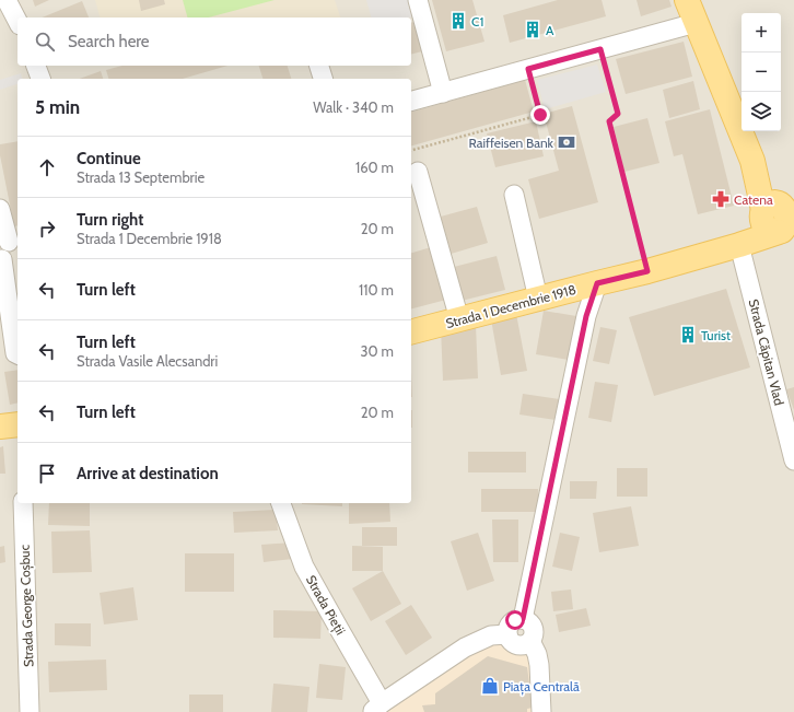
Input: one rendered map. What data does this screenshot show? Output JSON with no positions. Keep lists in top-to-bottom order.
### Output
{
  "streets": {
    "main road": ["Strada 1 Decembrie 1918"],
    "street": ["Strada Căpitan Vlad", "Strada Pieții", "Strada George Coșbuc"]
  },
  "crossings": [
    ["Strada 1 Decembrie 1918", "Strada Căpitan Vlad"]
  ],
  "places": {
    "building": ["C1", "A", "Turist"],
    "bank": ["Raiffeisen Bank"],
    "pharmacy": ["Catena"],
    "shop": ["Piața Centrală"]
  },
  "page": {
    "map_buttons": ["+", "−"],
    "search": "Search here",
    "heading": ["5 min", "Walk · 340 m"],
    "list": [
      ["Continue", "Strada 13 Septembrie", "160 m"],
      ["Turn right", "Strada 1 Decembrie 1918", "20 m"],
      ["Turn left", "110 m"],
      ["Turn left", "Strada Vasile Alecsandri", "30 m"],
      ["Turn left", "20 m"],
      "Arrive at destination"
    ]
  }
}
